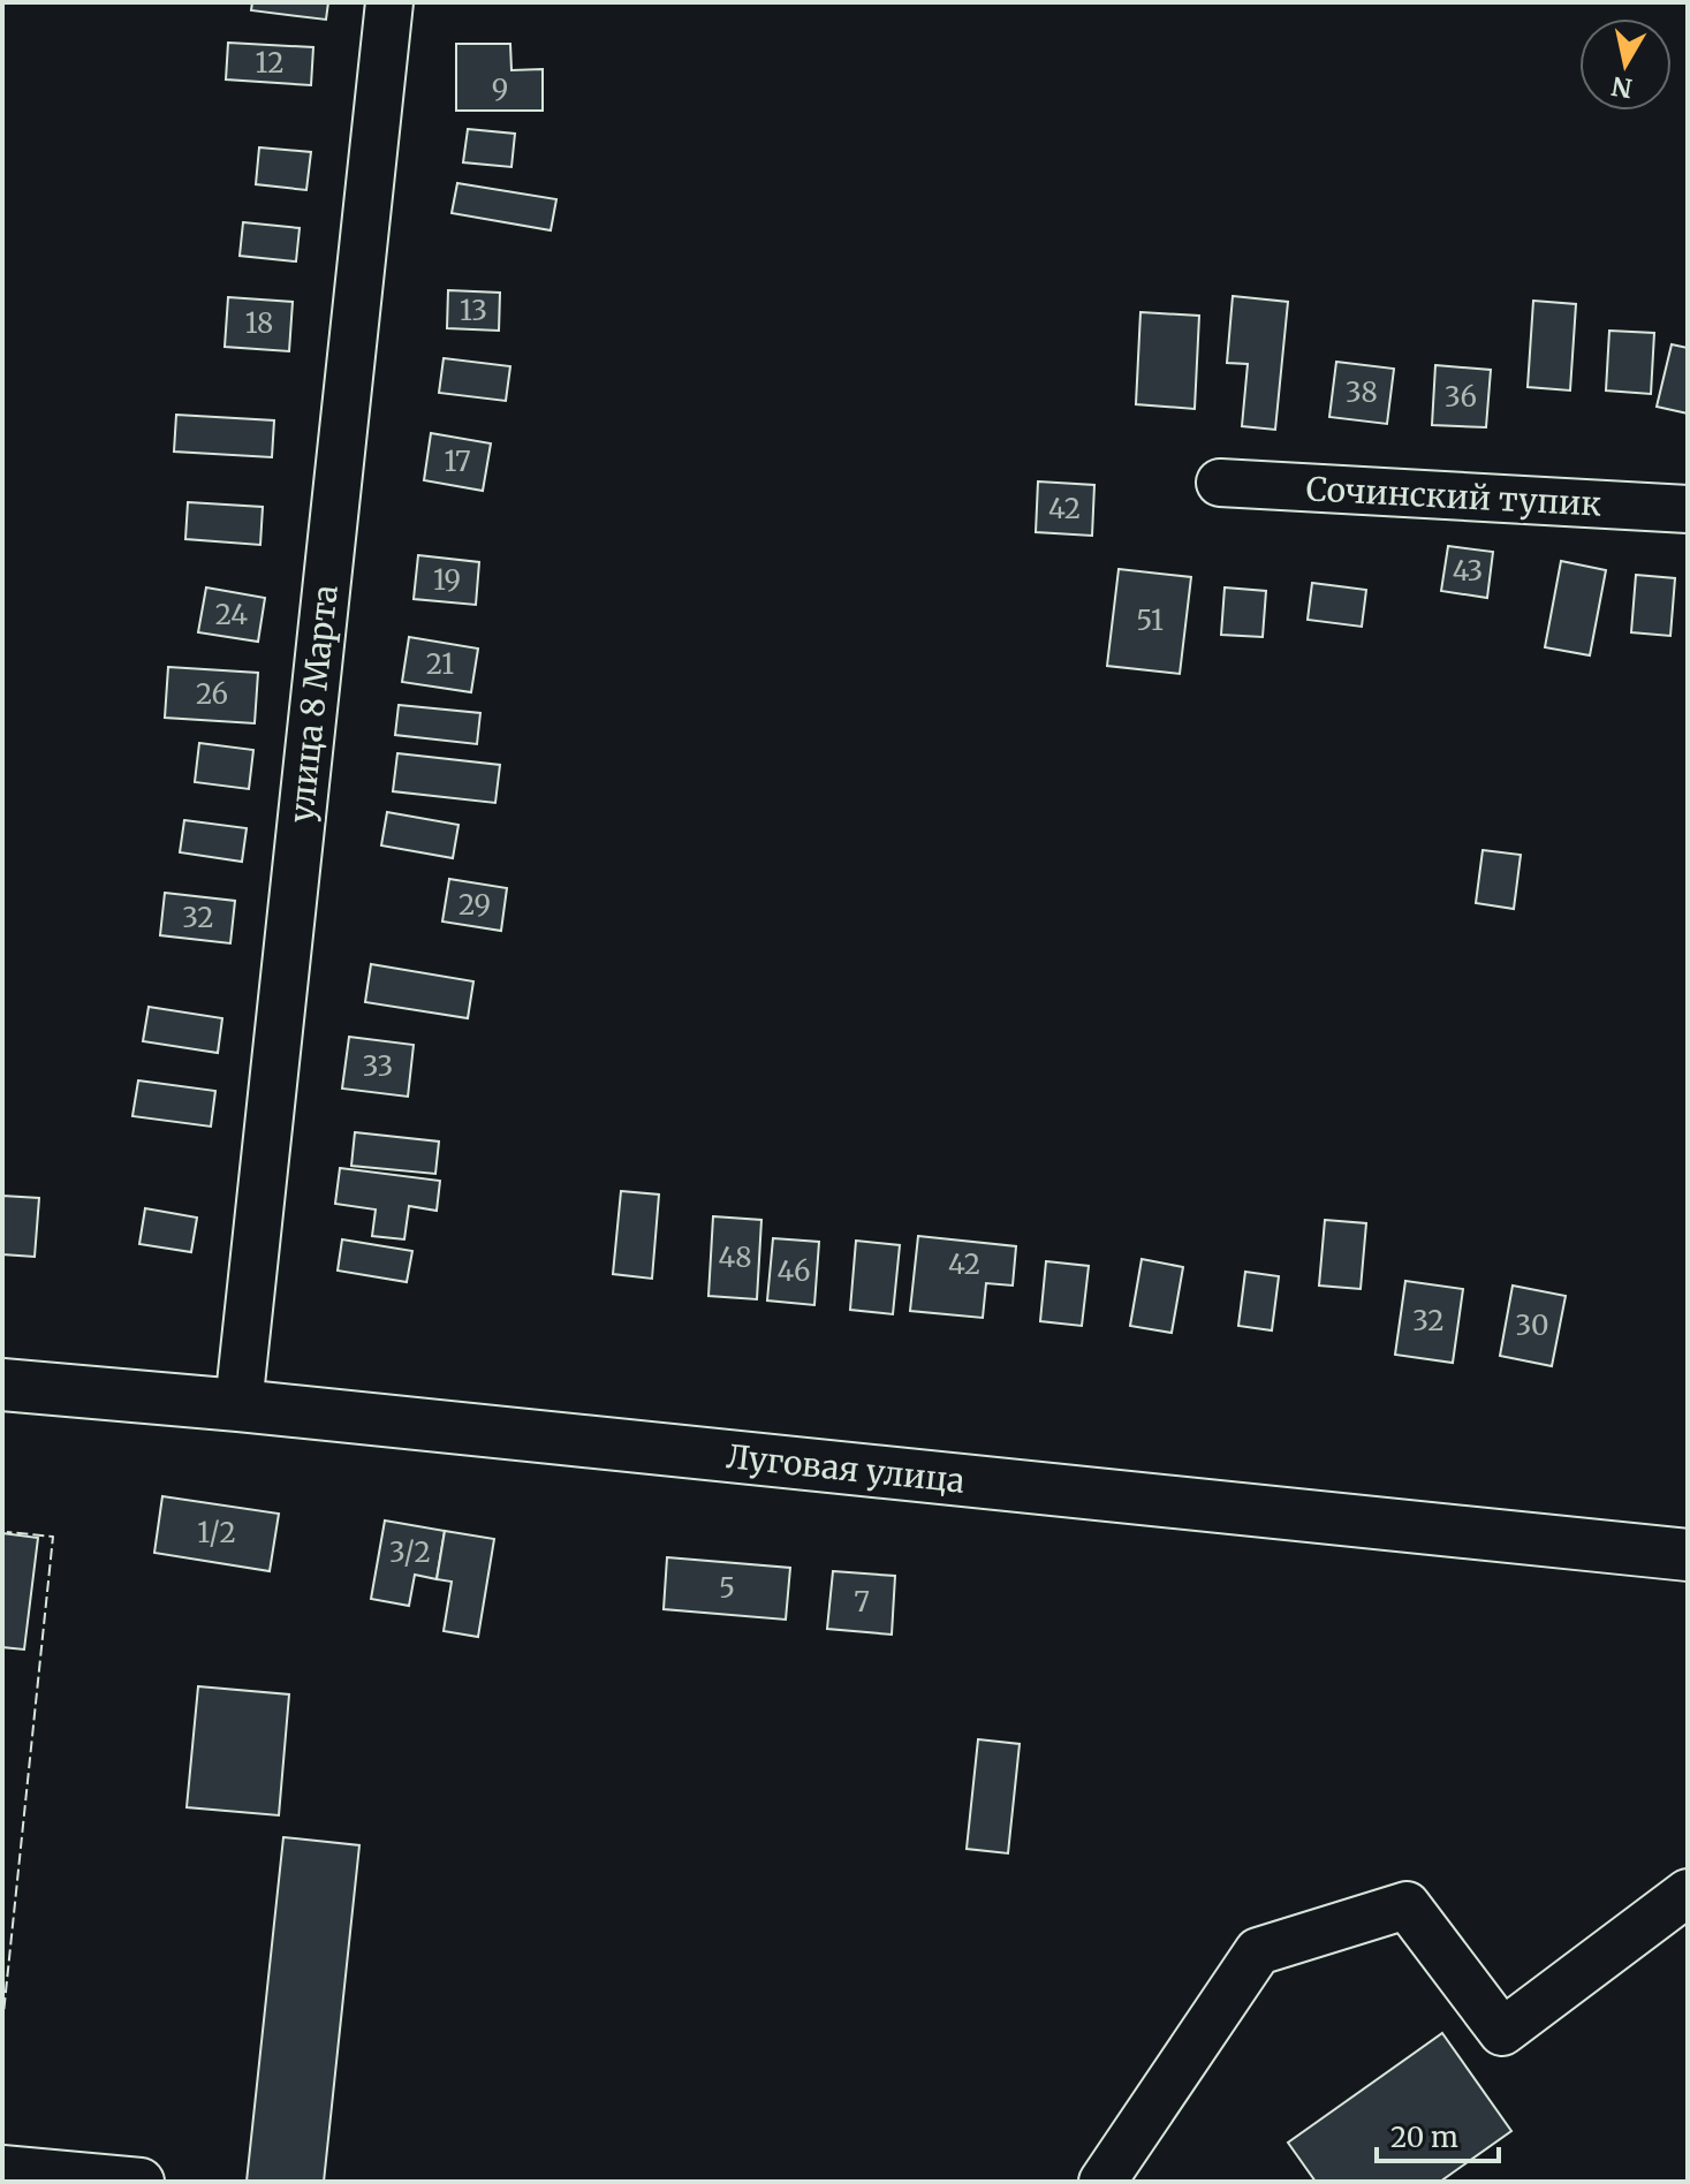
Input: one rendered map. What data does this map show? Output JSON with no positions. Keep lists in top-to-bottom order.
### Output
{
  "streets": {
    "main road": ["Луговая улица"],
    "street": ["Сочинский тупик", "улица 8 Марта"]
  },
  "crossings": [
    ["улица 8 Марта", "Луговая улица"]
  ],
  "house_numbers": [
    "12",
    "9",
    "13",
    "18",
    "38",
    "36",
    "17",
    "42",
    "43",
    "19",
    "24",
    "51",
    "21",
    "26",
    "29",
    "32",
    "33",
    "48",
    "42",
    "46",
    "32",
    "30",
    "1/2",
    "3/2",
    "5",
    "7"
  ],
  "scale_bar": "20 m",
  "north": "bottom"
}
